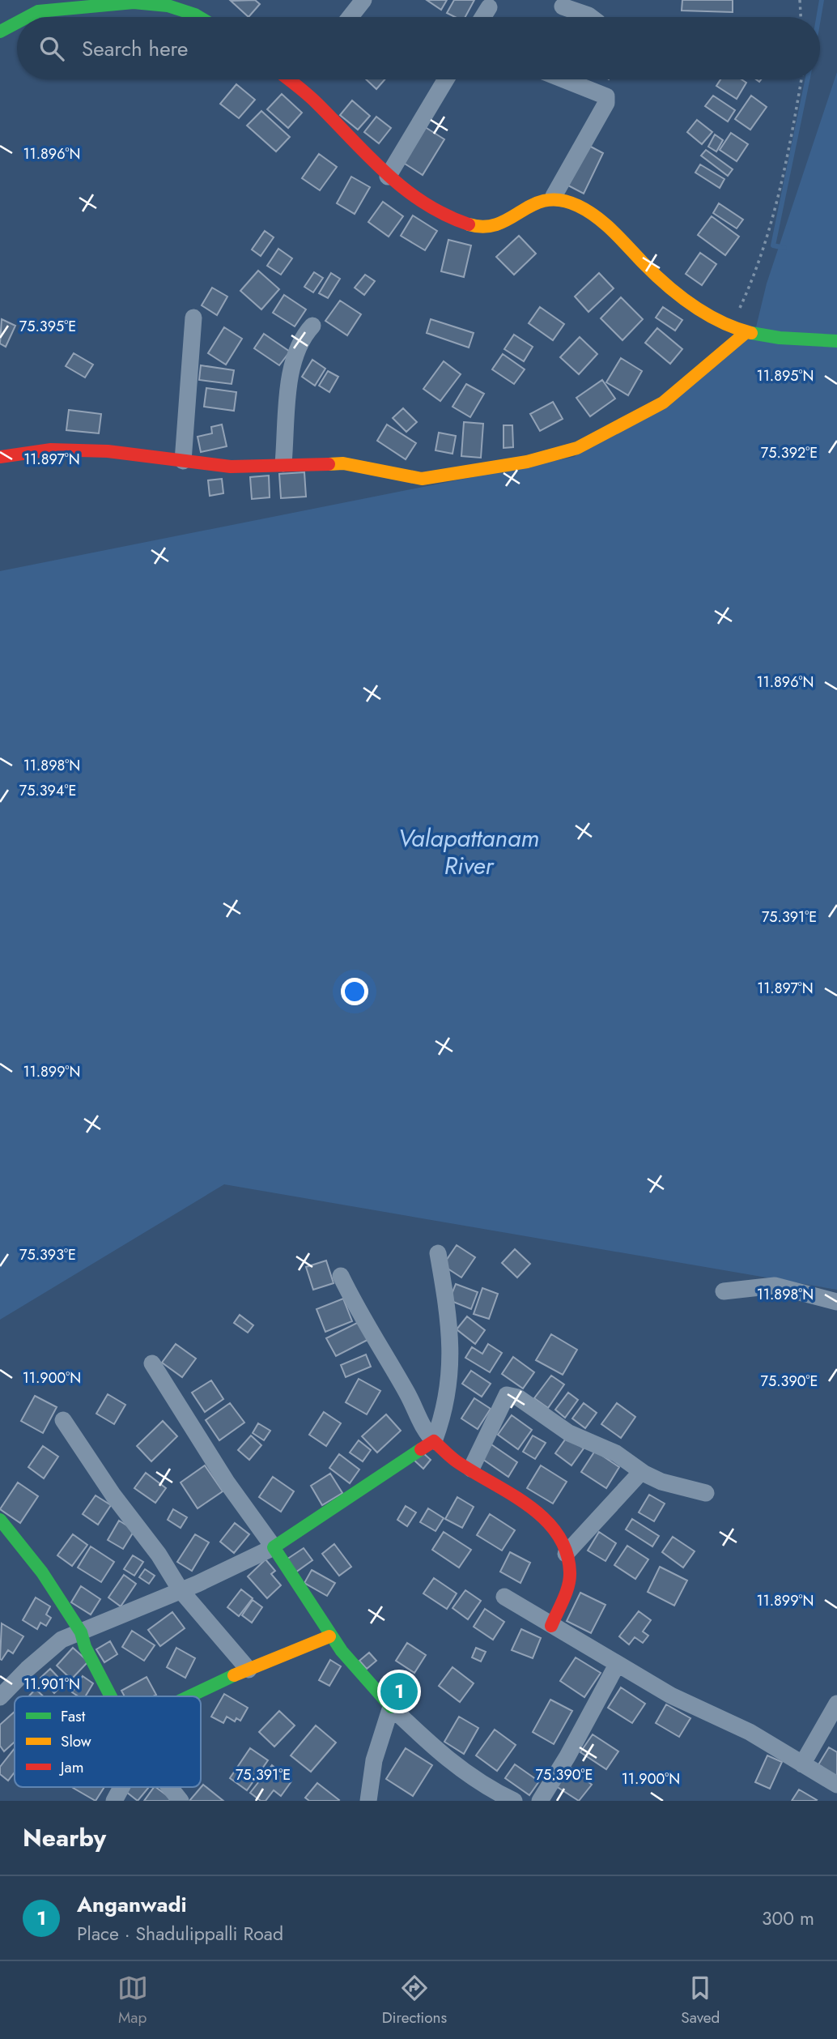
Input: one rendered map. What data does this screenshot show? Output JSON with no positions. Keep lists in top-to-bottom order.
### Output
{
  "water": ["Valapattanam River"],
  "legend": ["Fast", "Slow", "Jam"],
  "page": {
    "search": "Search here",
    "pins": "1",
    "heading": "Nearby",
    "list": [
      {
        "mark": "1",
        "name": "Anganwadi",
        "note": "Place · Shadulippalli Road",
        "value": "300 m"
      }
    ],
    "nav": ["Map", "Directions", "Saved"]
  },
  "coordinates": [
    "11.896°N",
    "75.395°E",
    "11.895°N",
    "75.392°E",
    "11.897°N",
    "11.898°N",
    "75.394°E",
    "75.391°E",
    "11.899°N",
    "75.393°E",
    "11.900°N",
    "75.390°E",
    "11.901°N"
  ]
}
